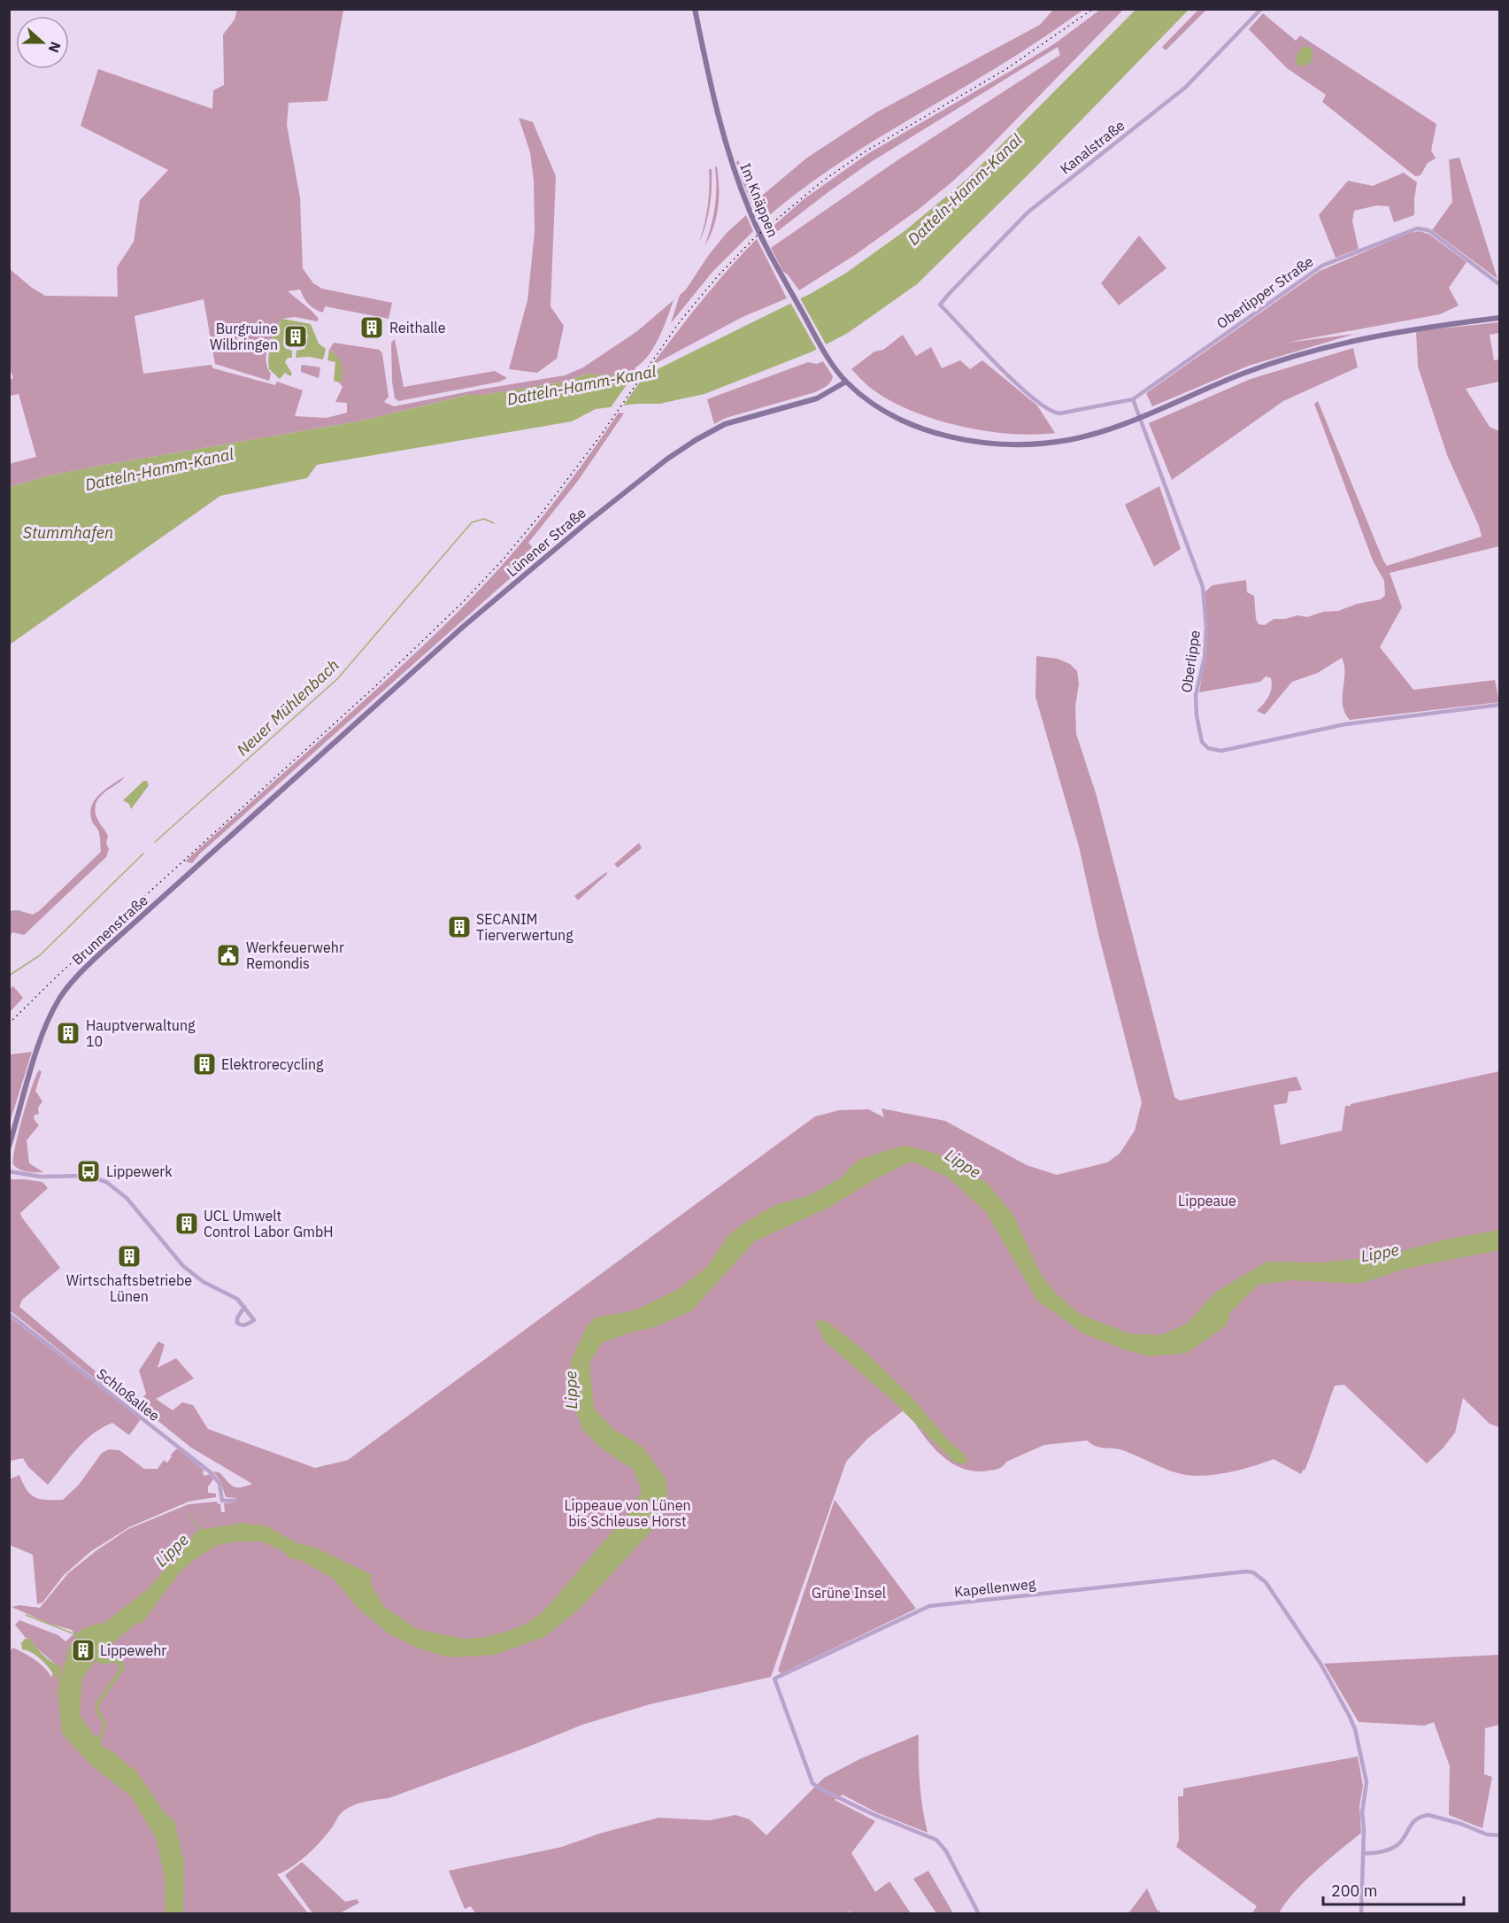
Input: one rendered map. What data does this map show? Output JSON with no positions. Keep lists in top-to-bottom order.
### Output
{
  "streets": {
    "street": [
      "Kanalstraße",
      "Im Knäppen",
      "Oberlipper Straße",
      "Lünener Straße",
      "Oberlippe",
      "Brunnenstraße",
      "Schloßallee",
      "Kapellenweg"
    ]
  },
  "crossings": [
    ["Kanalstraße", "Oberlipper Straße"],
    ["Im Knäppen", "Lünener Straße"],
    ["Lünener Straße", "Brunnenstraße"]
  ],
  "water": [
    "Datteln-Hamm-Kanal",
    "Stummhafen",
    "Neuer Mühlenbach",
    "Lippe"
  ],
  "parks": ["Lippeaue", "Lippeaue von Lünen bis Schleuse Horst", "Grüne Insel"],
  "places": {
    "building": [
      "Reithalle",
      "Burgruine Wilbringen",
      "SECANIM Tierverwertung",
      "Hauptverwaltung 10",
      "Elektrorecycling",
      "UCL Umwelt Control Labor GmbH",
      "Wirtschaftsbetriebe Lünen",
      "Lippewehr"
    ],
    "public building": ["Werkfeuerwehr Remondis"],
    "bus stop": ["Lippewerk"]
  },
  "scale_bar": "200 m",
  "north": "right"
}
